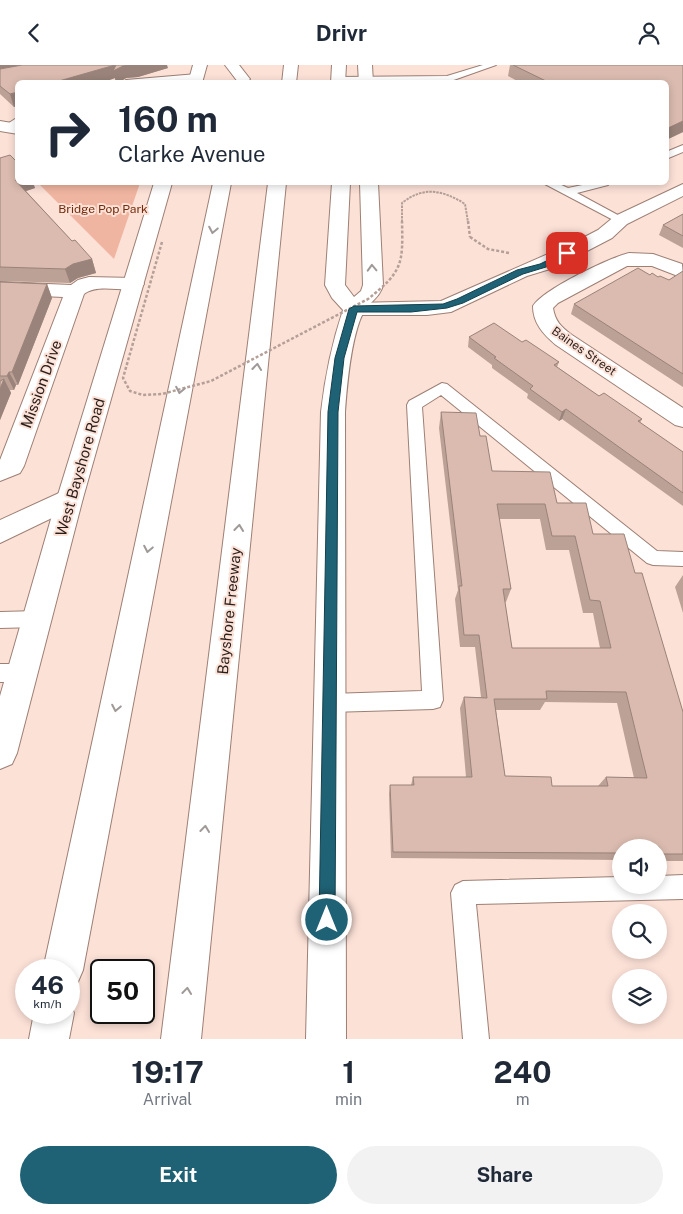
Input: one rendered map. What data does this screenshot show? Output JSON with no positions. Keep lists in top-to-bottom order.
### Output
{
  "streets": {
    "main road": [
      "Baines Street",
      "Mission Drive",
      "West Bayshore Road",
      "Bayshore Freeway"
    ]
  },
  "parks": ["Bridge Pop Park"],
  "page": {
    "header": "Drivr",
    "turn": ["160 m", "Clarke Avenue"],
    "speed": "46 km/h",
    "limit": "50",
    "eta": [
      "19:17",
      "Arrival",
      "1",
      "min",
      "240",
      "m"
    ],
    "buttons": ["Exit", "Share"]
  }
}
